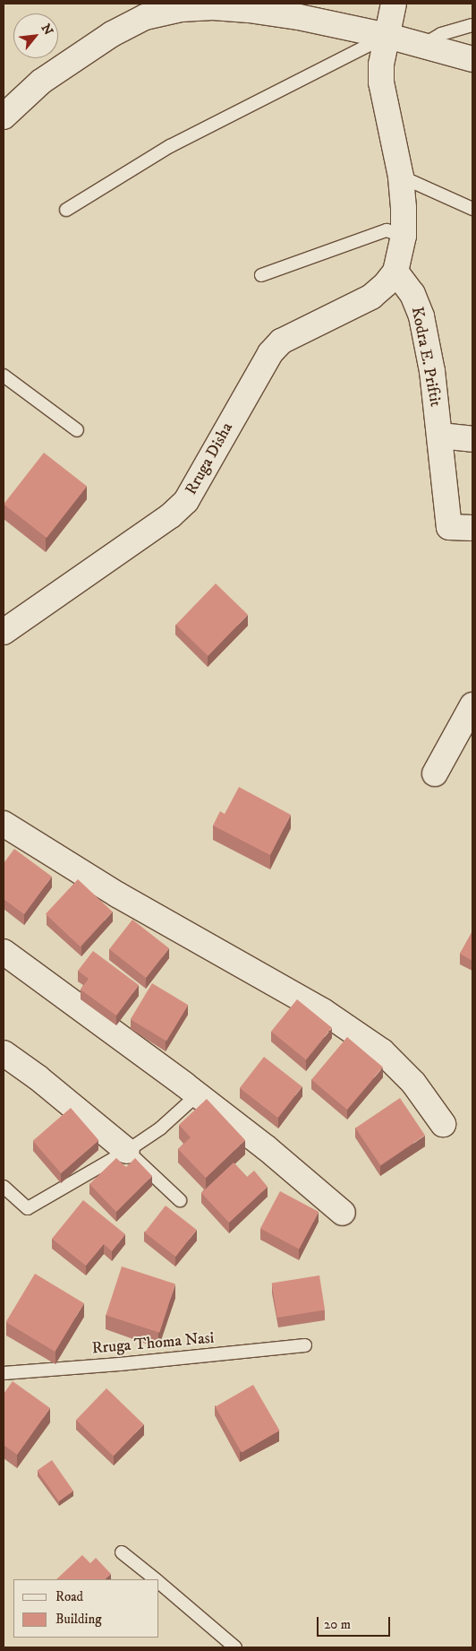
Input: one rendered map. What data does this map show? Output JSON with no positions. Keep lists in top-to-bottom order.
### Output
{
  "streets": {
    "street": ["Kodra E. Priftit", "Rruga Disha"],
    "lane": ["Rruga Thoma Nasi"]
  },
  "crossings": [
    ["Kodra E. Priftit", "Rruga Disha"]
  ],
  "legend": ["Road", "Building"],
  "scale_bar": "20 m",
  "north": "top right"
}
